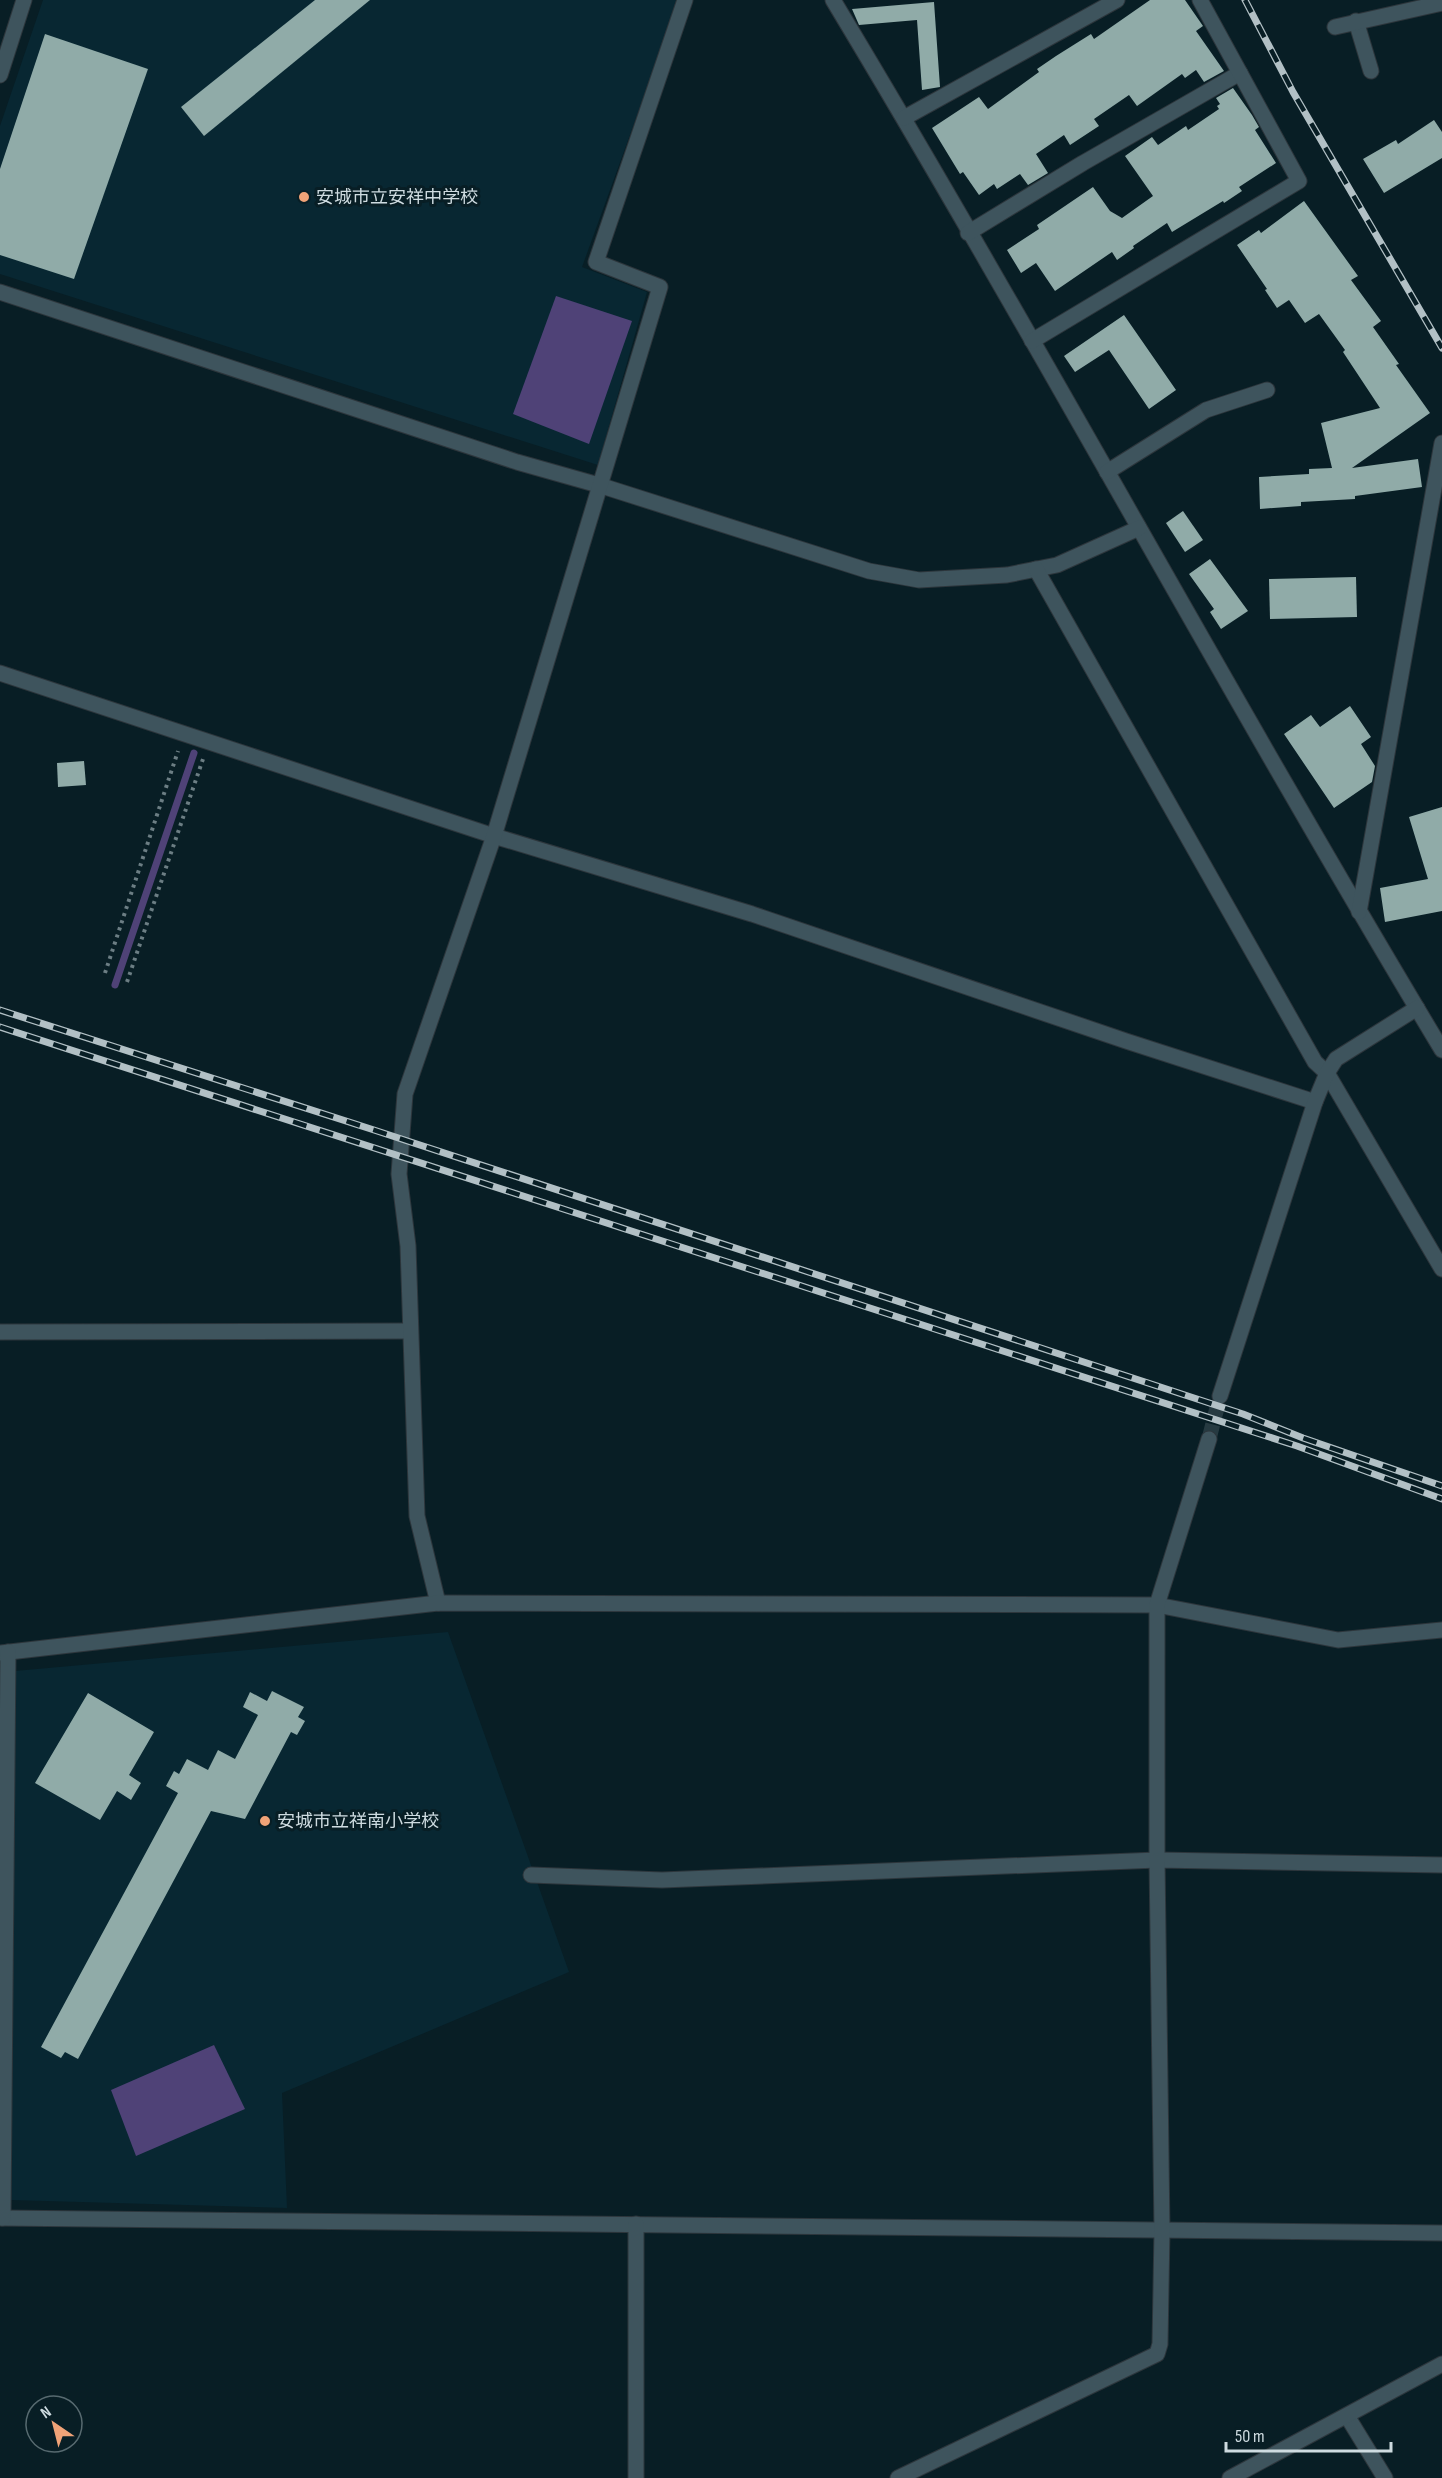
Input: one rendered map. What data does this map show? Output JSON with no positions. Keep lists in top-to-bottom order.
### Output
{
  "places": ["安城市立安祥中学校", "安城市立祥南小学校"],
  "scale_bar": "50 m",
  "north": "top left"
}
